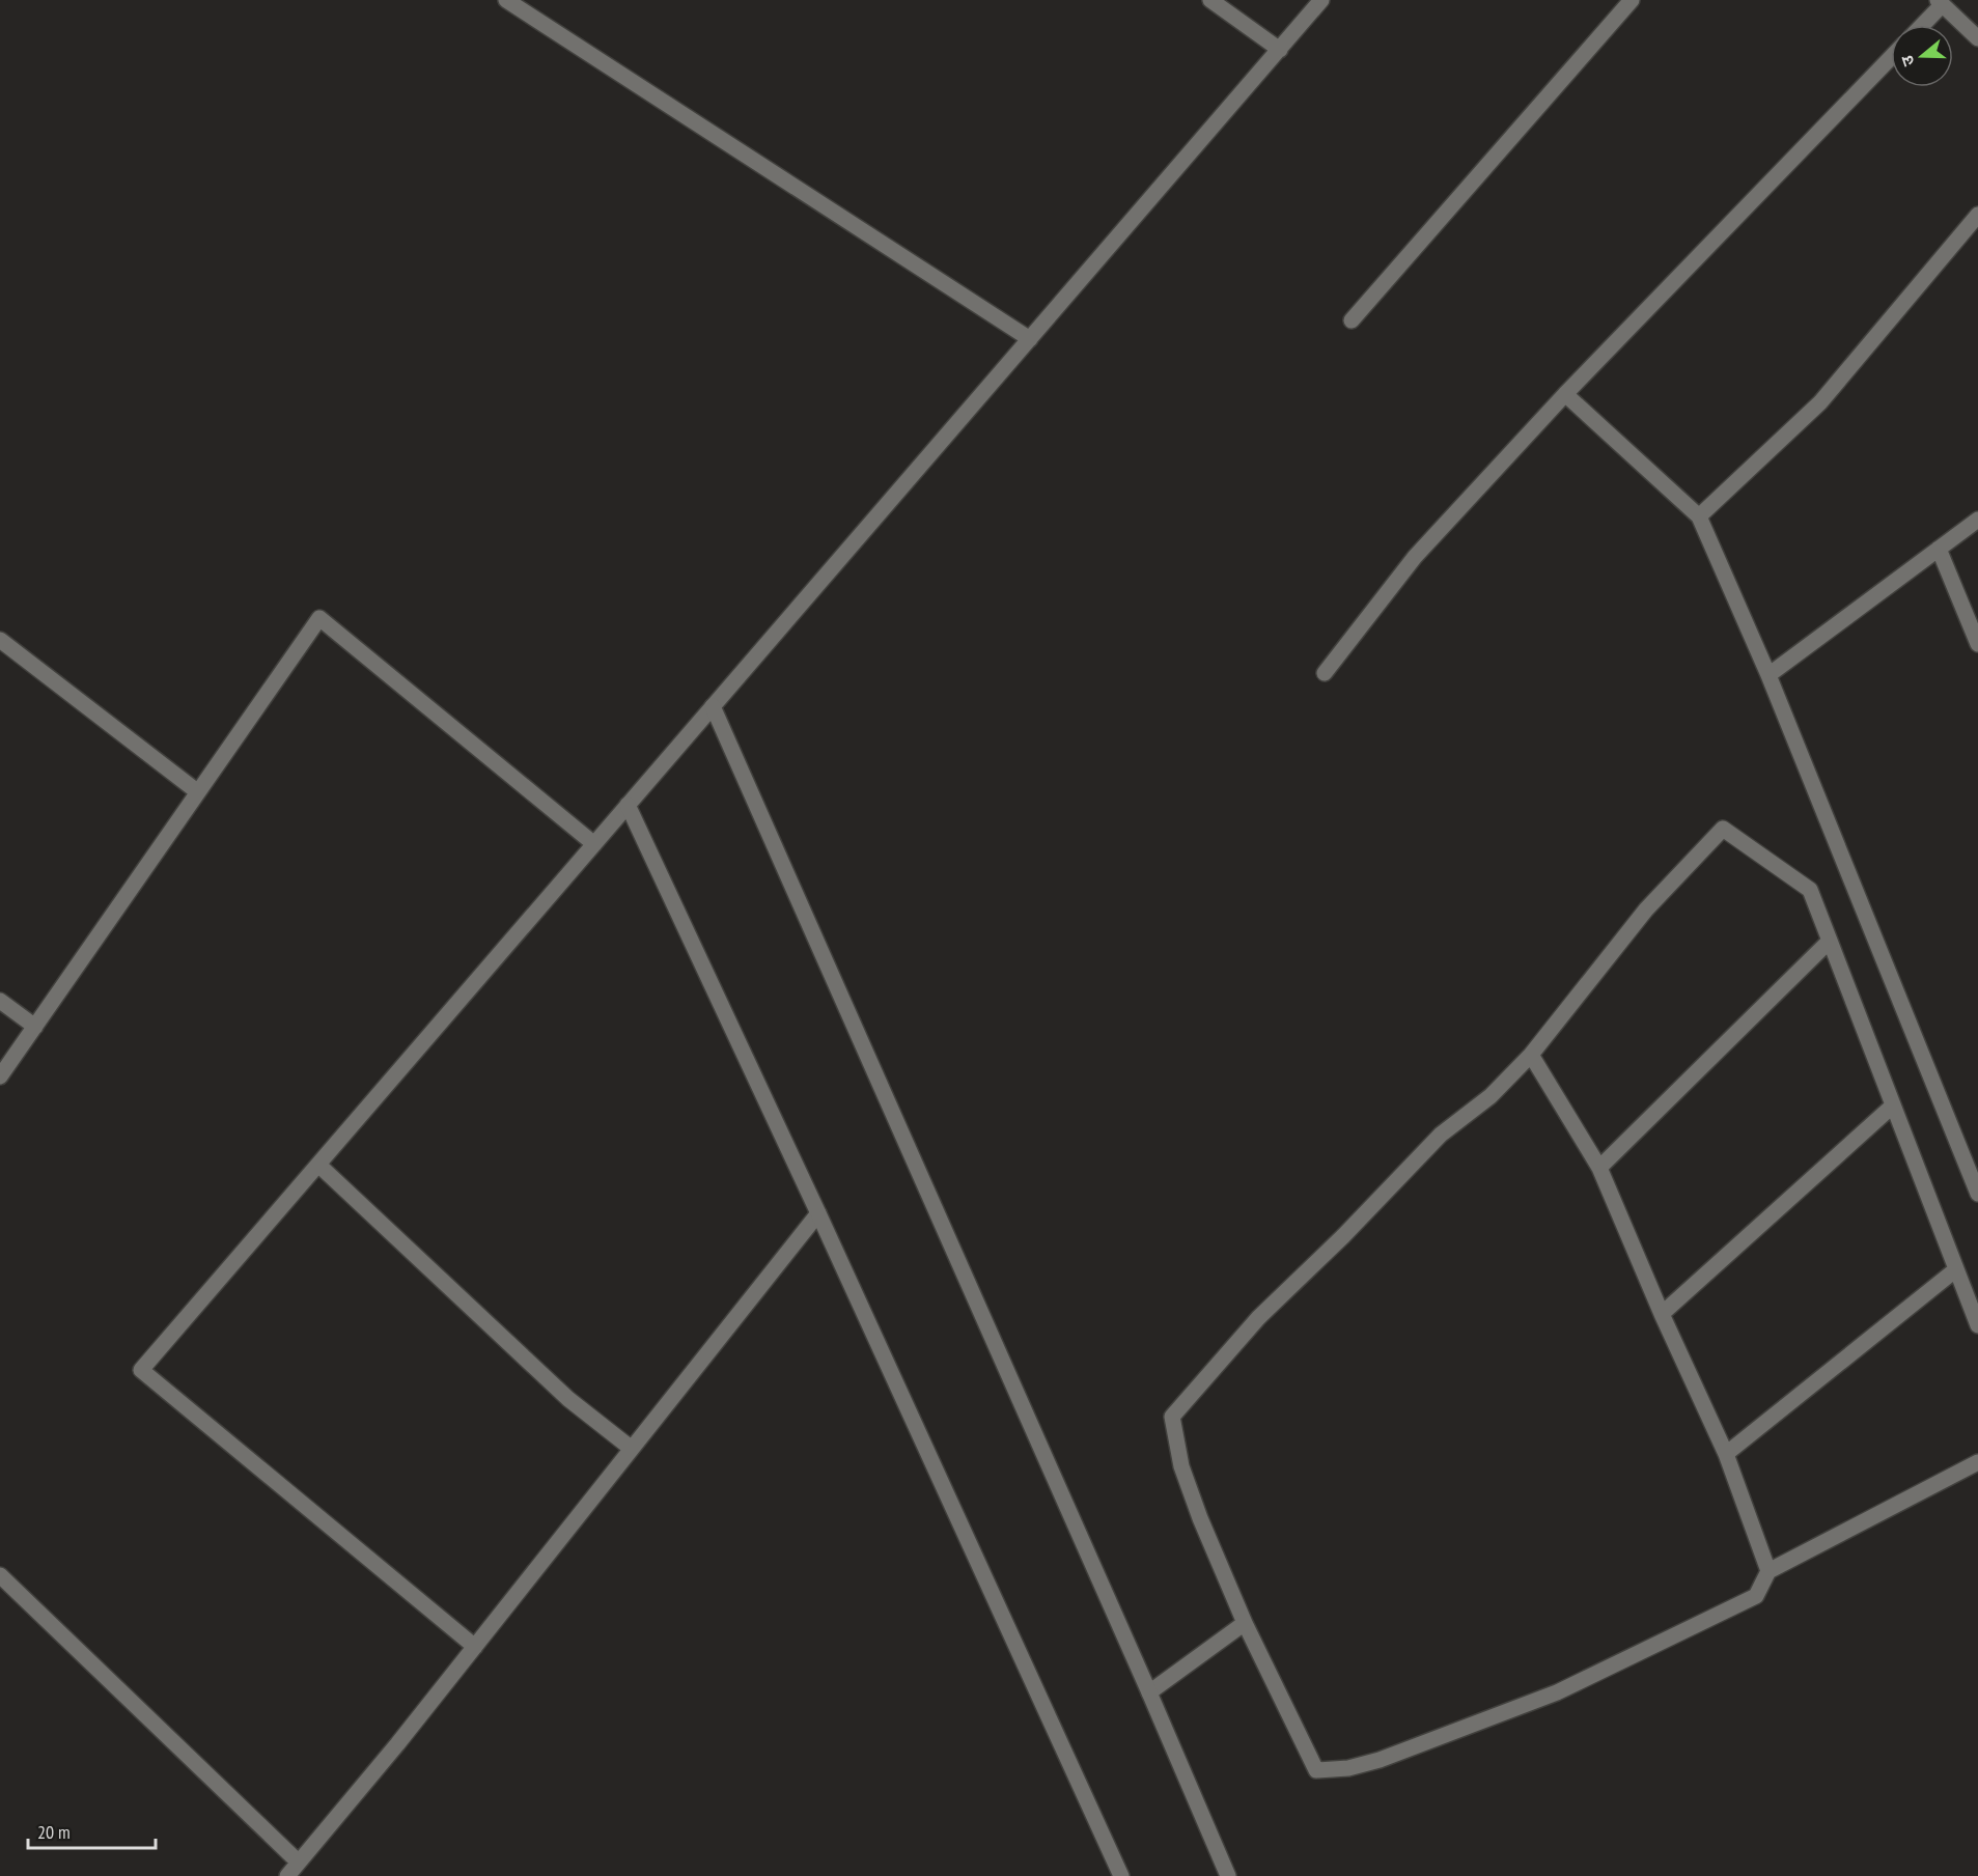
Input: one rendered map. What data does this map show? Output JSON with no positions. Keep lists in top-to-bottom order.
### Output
{
  "scale_bar": "20 m",
  "north": "left"
}
